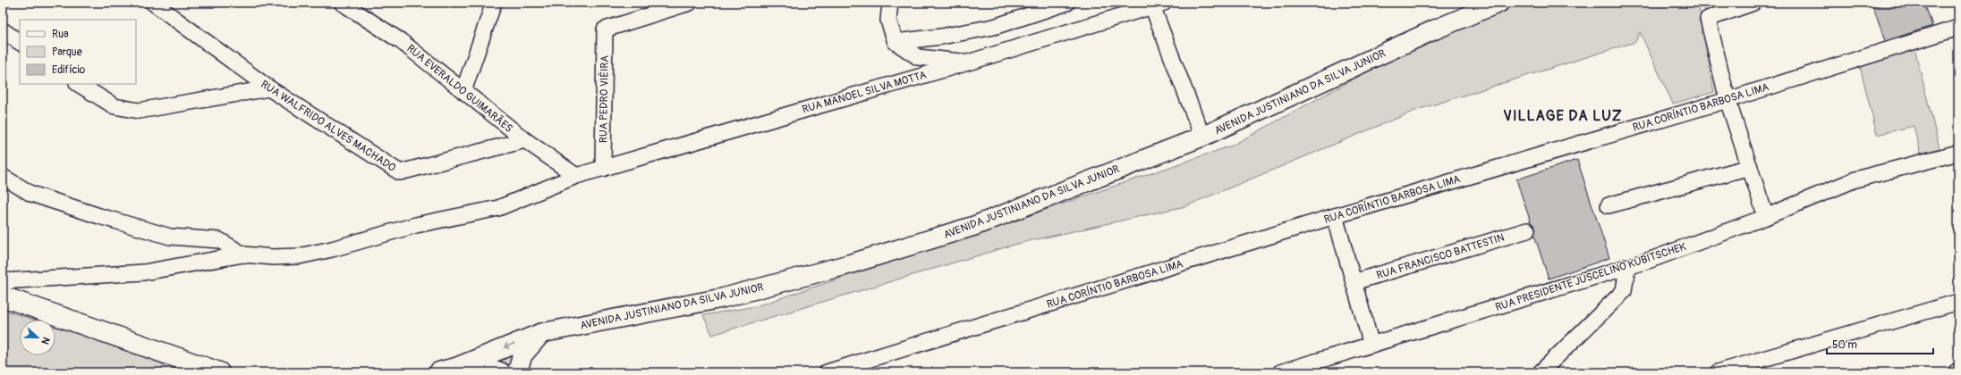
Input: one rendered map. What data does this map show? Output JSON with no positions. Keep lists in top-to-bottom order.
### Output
{
  "streets": {
    "street": [
      "RUA EVERALDO GUIMARÃES",
      "RUA MANOEL SILVA MOTTA",
      "AVENIDA JUSTINIANO DA SILVA JUNIOR",
      "RUA PEDRO VIÊIRA",
      "RUA CORÍNTIO BARBOSA LIMA",
      "RUA WALFRIDO ALVES MACHADO",
      "RUA FRANCISCO BATTESTIN",
      "RUA PRESIDENTE JUSCELINO KUBITSCHEK"
    ]
  },
  "crossings": [
    ["RUA EVERALDO GUIMARÃES", "RUA MANOEL SILVA MOTTA"],
    ["RUA EVERALDO GUIMARÃES", "RUA WALFRIDO ALVES MACHADO"],
    ["RUA MANOEL SILVA MOTTA", "RUA PEDRO VIÊIRA"]
  ],
  "districts": ["VILLAGE DA LUZ"],
  "legend": ["Rua", "Parque", "Edifício"],
  "scale_bar": "50 m",
  "north": "right"
}
